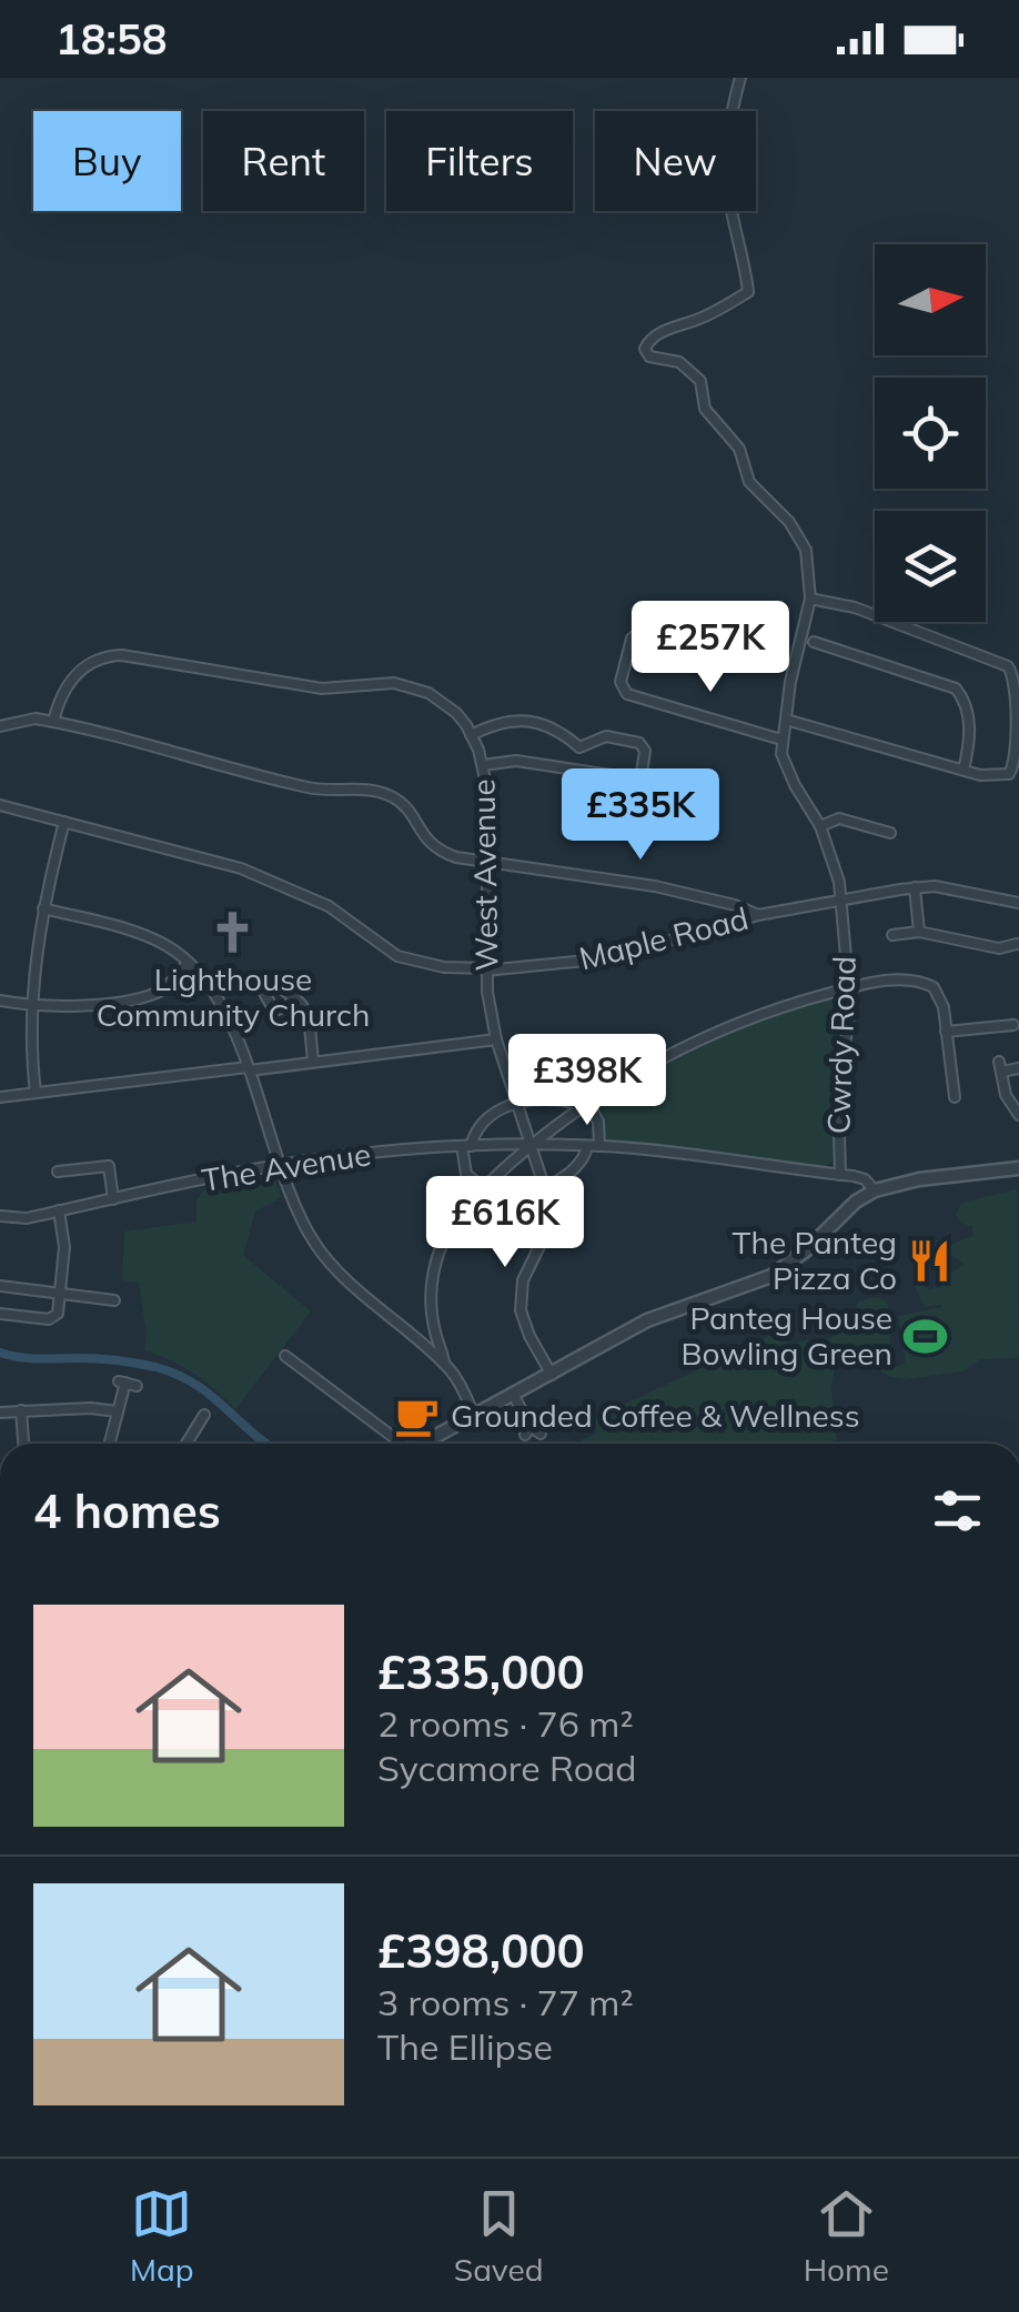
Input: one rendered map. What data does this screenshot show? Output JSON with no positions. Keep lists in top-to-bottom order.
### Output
{
  "streets": {
    "street": [
      "West Avenue",
      "Maple Road",
      "Cwrdy Road",
      "The Avenue"
    ]
  },
  "crossings": [
    ["West Avenue", "Maple Road"],
    ["West Avenue", "The Avenue"],
    ["Maple Road", "Cwrdy Road"],
    ["Cwrdy Road", "The Avenue"]
  ],
  "places": {
    "church": ["Lighthouse Community Church"],
    "restaurant": ["The Panteg Pizza Co"],
    "sports": ["Panteg House Bowling Green"],
    "cafe": ["Grounded Coffee & Wellness"]
  },
  "north": "right",
  "page": {
    "status": "18:58",
    "chip": [
      "Buy",
      "Rent",
      "Filters",
      "New"
    ],
    "price": [
      "£257K",
      "£335K",
      "£398K",
      "£616K"
    ],
    "heading": "4 homes",
    "list": [
      {
        "name": "£335,000",
        "note": "2 rooms · 76 m² · Sycamore Road"
      },
      {
        "name": "£398,000",
        "note": "3 rooms · 77 m² · The Ellipse"
      }
    ],
    "tabs": ["Map", "Saved", "Home"]
  }
}
